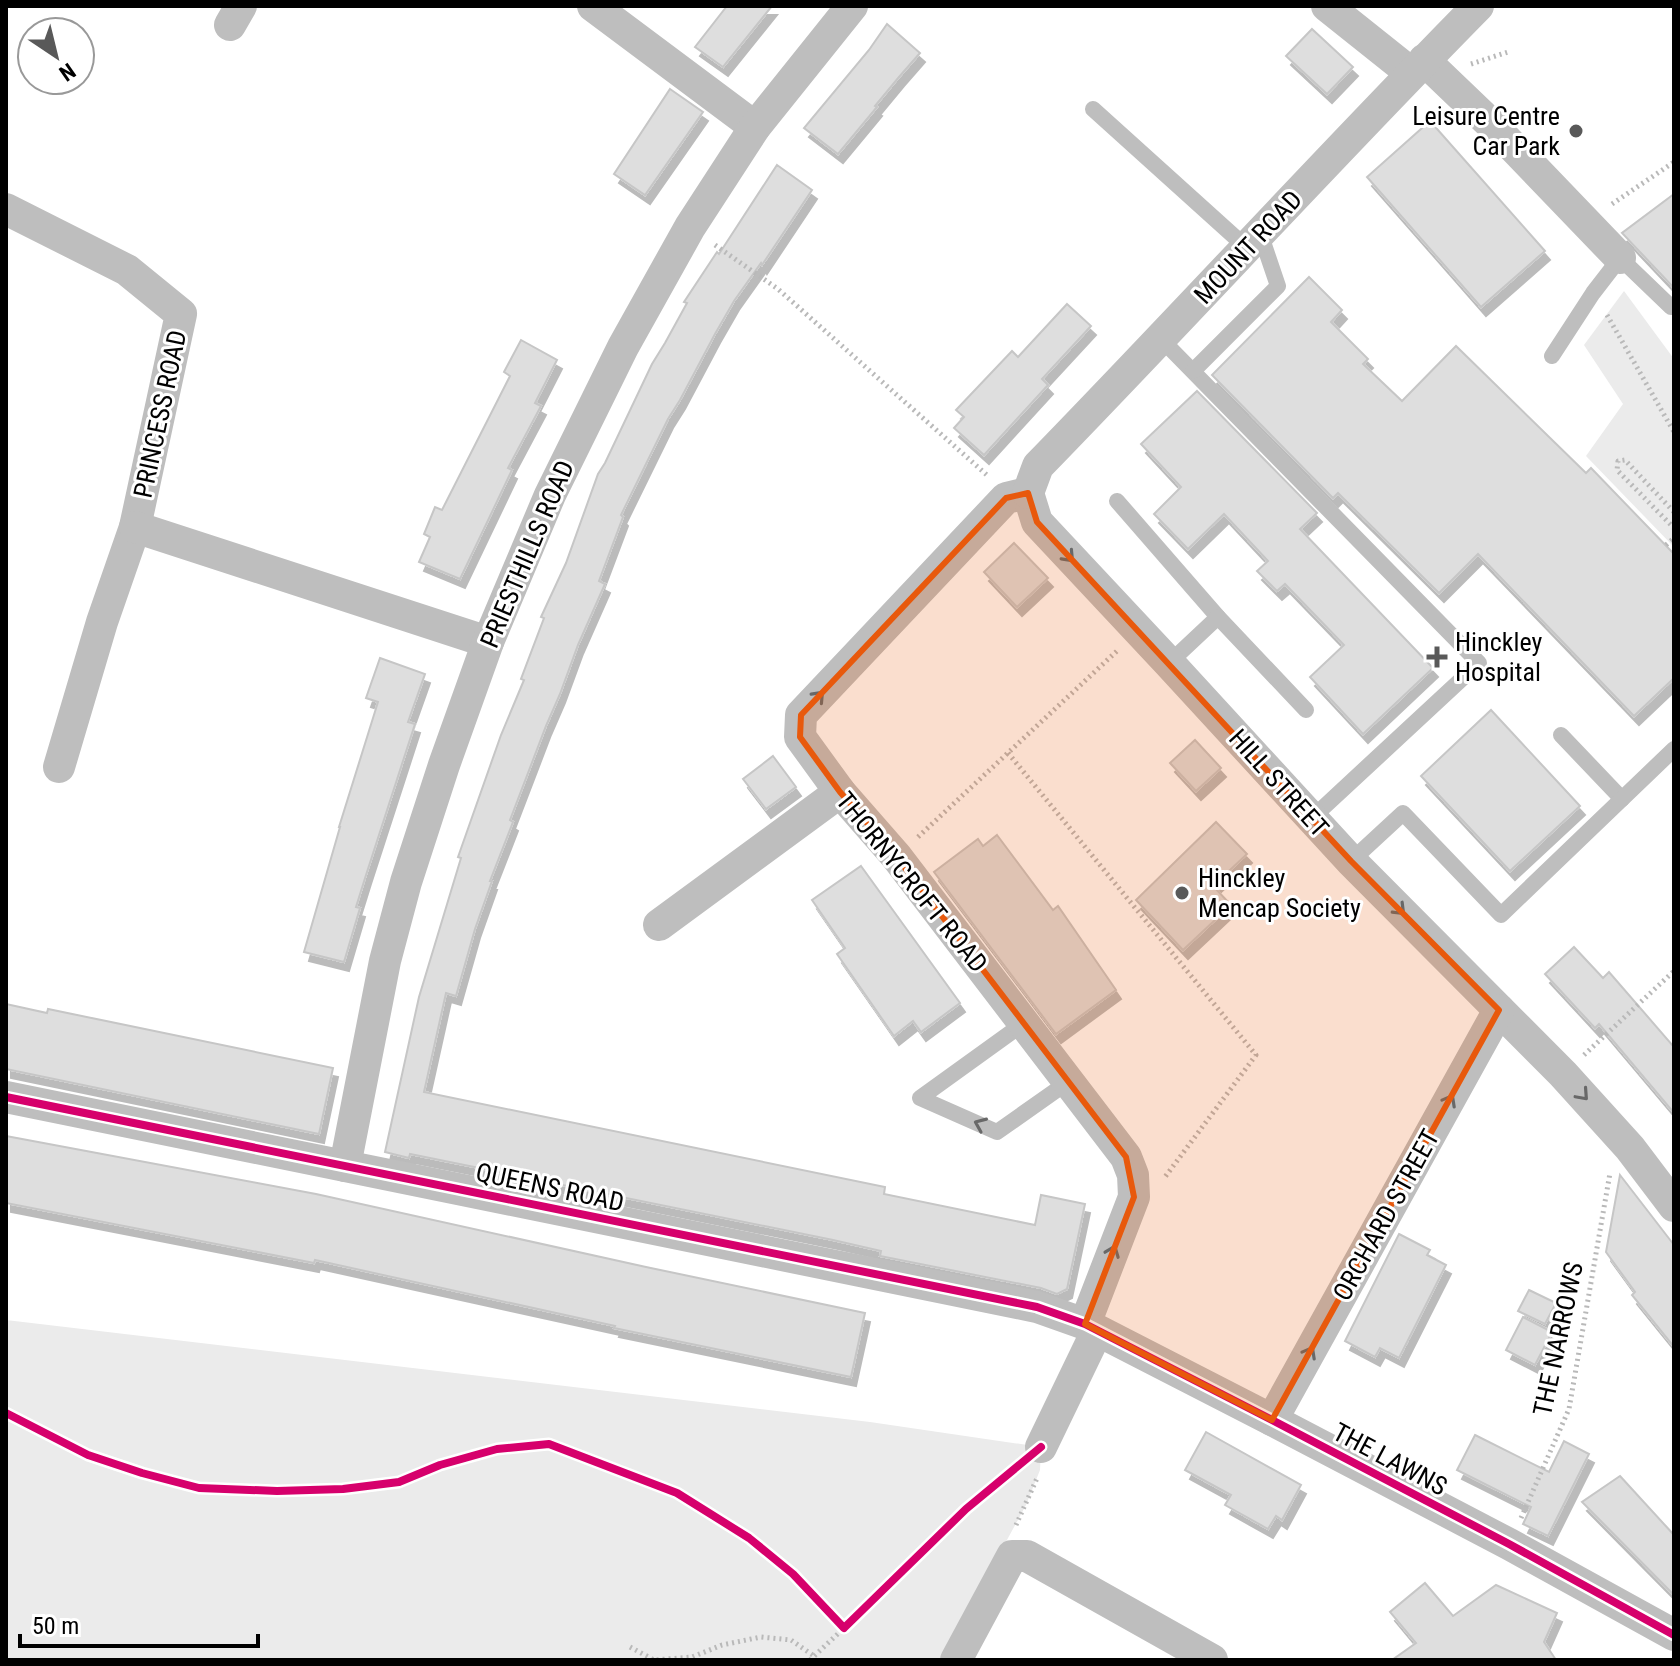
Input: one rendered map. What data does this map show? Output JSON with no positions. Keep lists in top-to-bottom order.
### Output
{
  "streets": {
    "street": [
      "MOUNT ROAD",
      "PRINCESS ROAD",
      "PRIESTHILLS ROAD",
      "HILL STREET",
      "THORNYCROFT ROAD",
      "QUEENS ROAD",
      "ORCHARD STREET",
      "THE LAWNS"
    ],
    "path": ["THE NARROWS"]
  },
  "crossings": [
    ["MOUNT ROAD", "HILL STREET"],
    ["MOUNT ROAD", "THORNYCROFT ROAD"],
    ["PRINCESS ROAD", "PRIESTHILLS ROAD"],
    ["PRIESTHILLS ROAD", "QUEENS ROAD"],
    ["HILL STREET", "THORNYCROFT ROAD"],
    ["HILL STREET", "ORCHARD STREET"],
    ["HILL STREET", "THE NARROWS"],
    ["THORNYCROFT ROAD", "QUEENS ROAD"],
    ["THORNYCROFT ROAD", "THE LAWNS"],
    ["QUEENS ROAD", "THE LAWNS"],
    ["ORCHARD STREET", "THE LAWNS"],
    ["THE NARROWS", "THE LAWNS"]
  ],
  "one_way": ["HILL STREET", "THORNYCROFT ROAD", "ORCHARD STREET"],
  "places": {
    "other": ["Leisure Centre Car Park", "Hinckley Mencap Society"],
    "health": ["Hinckley Hospital"]
  },
  "scale_bar": "50 m",
  "north": "bottom right"
}
